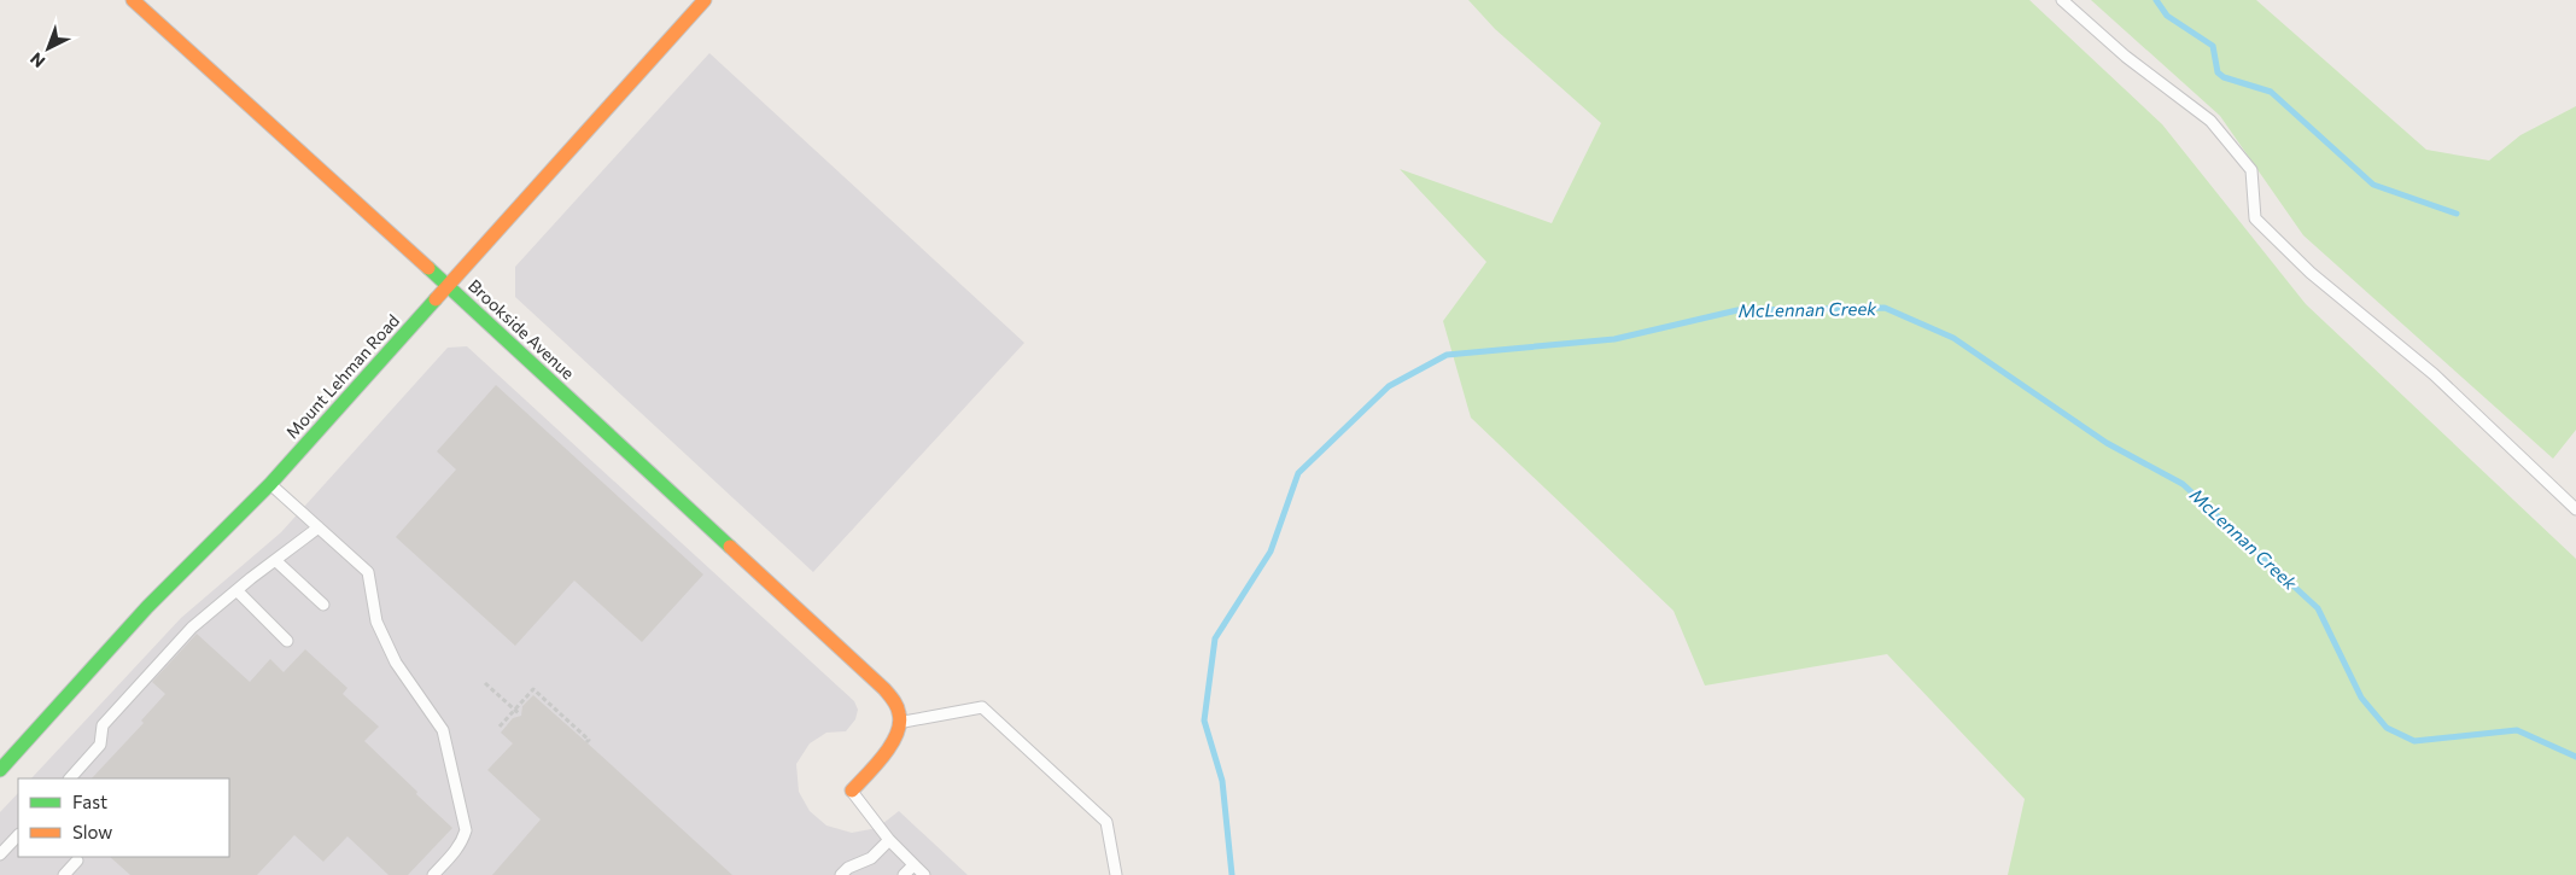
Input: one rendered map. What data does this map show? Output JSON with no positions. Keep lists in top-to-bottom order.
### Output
{
  "streets": {
    "street": ["Brookside Avenue", "Mount Lehman Road"]
  },
  "crossings": [
    ["Brookside Avenue", "Mount Lehman Road"]
  ],
  "water": ["McLennan Creek"],
  "legend": ["Fast", "Slow"],
  "north": "bottom left"
}
